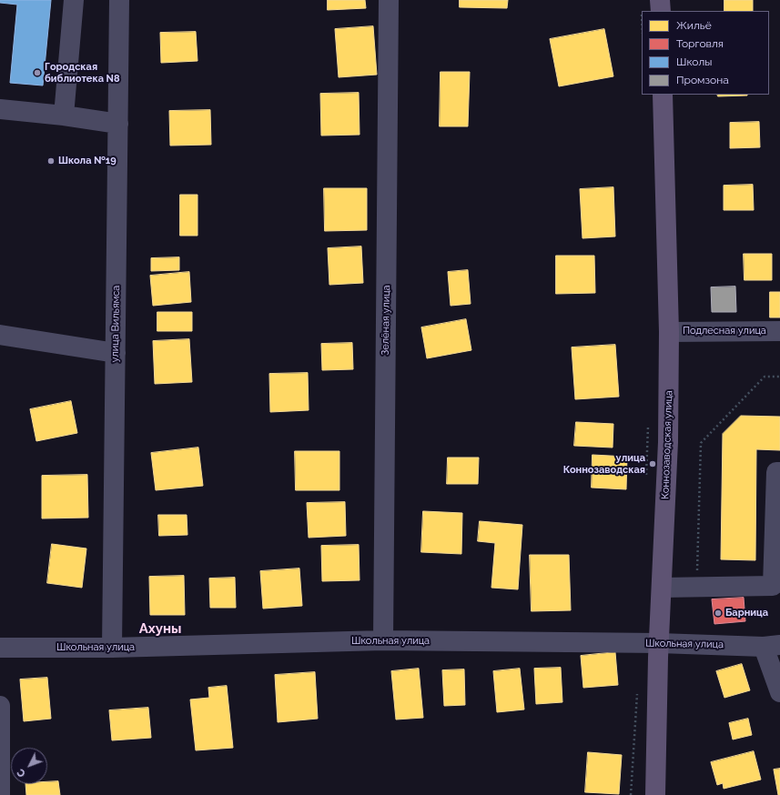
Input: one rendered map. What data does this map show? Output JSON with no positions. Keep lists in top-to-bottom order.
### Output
{
  "streets": {
    "main road": ["Коннозаводская улица"],
    "street": [
      "Зелёная улица",
      "улица Вильямса",
      "Подлесная улица",
      "Школьная улица"
    ]
  },
  "crossings": [
    ["Зелёная улица", "Школьная улица"],
    ["улица Вильямса", "Школьная улица"],
    ["Подлесная улица", "Коннозаводская улица"],
    ["Коннозаводская улица", "Школьная улица"]
  ],
  "districts": ["Ахуны"],
  "places": [
    "Городская библиотека N8",
    "Школа №19",
    "улица Коннозаводская",
    "Барница"
  ],
  "legend": [
    "Жильё",
    "Торговля",
    "Школы",
    "Промзона"
  ],
  "north": "bottom left"
}
